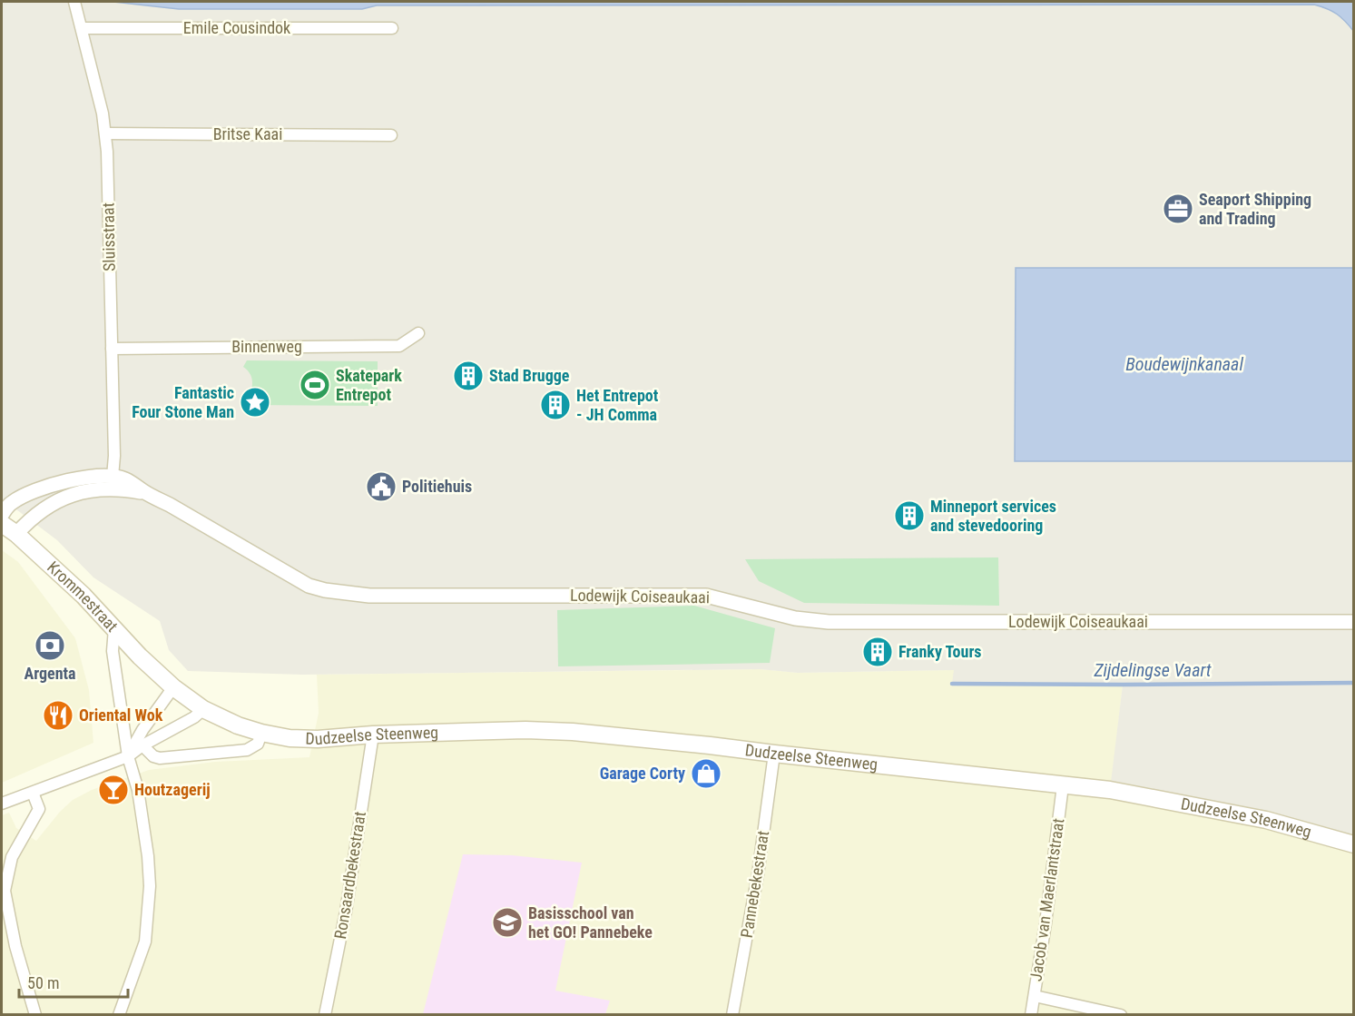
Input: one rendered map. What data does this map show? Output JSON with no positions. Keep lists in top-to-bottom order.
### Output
{
  "streets": {
    "main road": ["Krommestraat", "Dudzeelse Steenweg"],
    "street": [
      "Emile Cousindok",
      "Britse Kaai",
      "Sluisstraat",
      "Binnenweg",
      "Lodewijk Coiseaukaai",
      "Ronsaardbekestraat",
      "Pannebekestraat",
      "Jacob van Maerlantstraat"
    ]
  },
  "crossings": [
    ["Emile Cousindok", "Sluisstraat"],
    ["Britse Kaai", "Sluisstraat"],
    ["Sluisstraat", "Binnenweg"],
    ["Sluisstraat", "Lodewijk Coiseaukaai"],
    ["Lodewijk Coiseaukaai", "Krommestraat"],
    ["Krommestraat", "Dudzeelse Steenweg"],
    ["Dudzeelse Steenweg", "Ronsaardbekestraat"],
    ["Dudzeelse Steenweg", "Pannebekestraat"],
    ["Dudzeelse Steenweg", "Jacob van Maerlantstraat"]
  ],
  "water": ["Boudewijnkanaal", "Zijdelingse Vaart"],
  "places": {
    "office": ["Seaport Shipping and Trading"],
    "building": [
      "Stad Brugge",
      "Het Entrepot - JH Comma",
      "Minneport services and stevedooring",
      "Franky Tours"
    ],
    "sports": ["Skatepark Entrepot"],
    "place": ["Fantastic Four Stone Man"],
    "public building": ["Politiehuis"],
    "bank": ["Argenta"],
    "restaurant": ["Oriental Wok"],
    "shop": ["Garage Corty"],
    "bar": ["Houtzagerij"],
    "school or university": ["Basisschool van het GO! Pannebeke"]
  },
  "scale_bar": "50 m"
}
